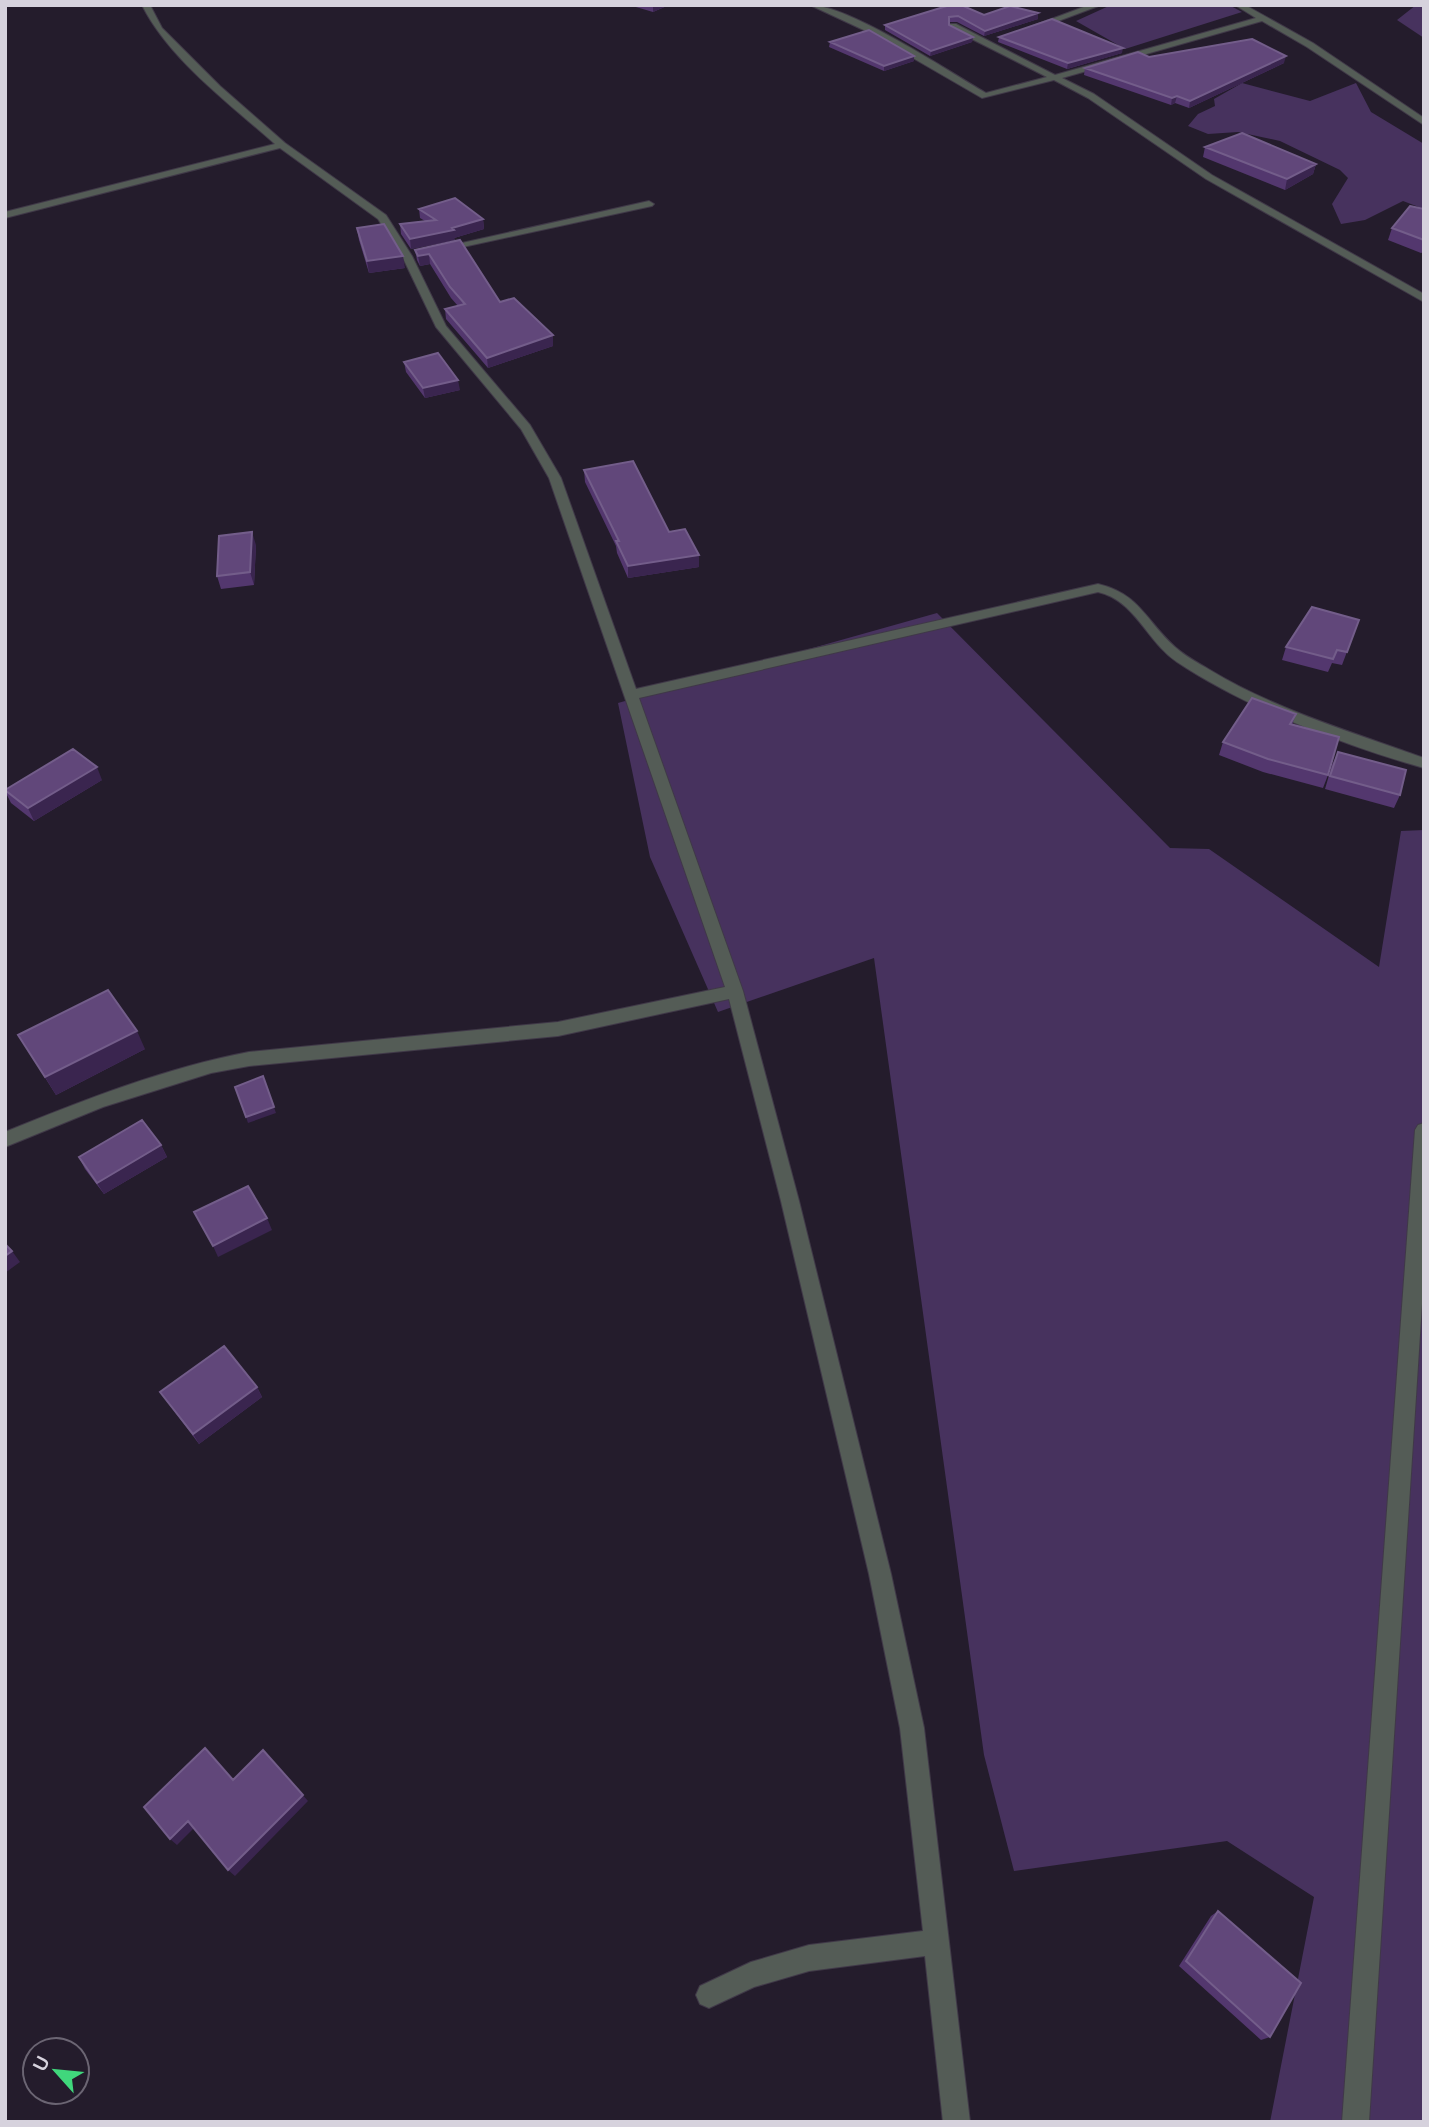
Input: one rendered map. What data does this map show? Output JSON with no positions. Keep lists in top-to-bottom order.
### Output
{
  "north": "top left"
}
